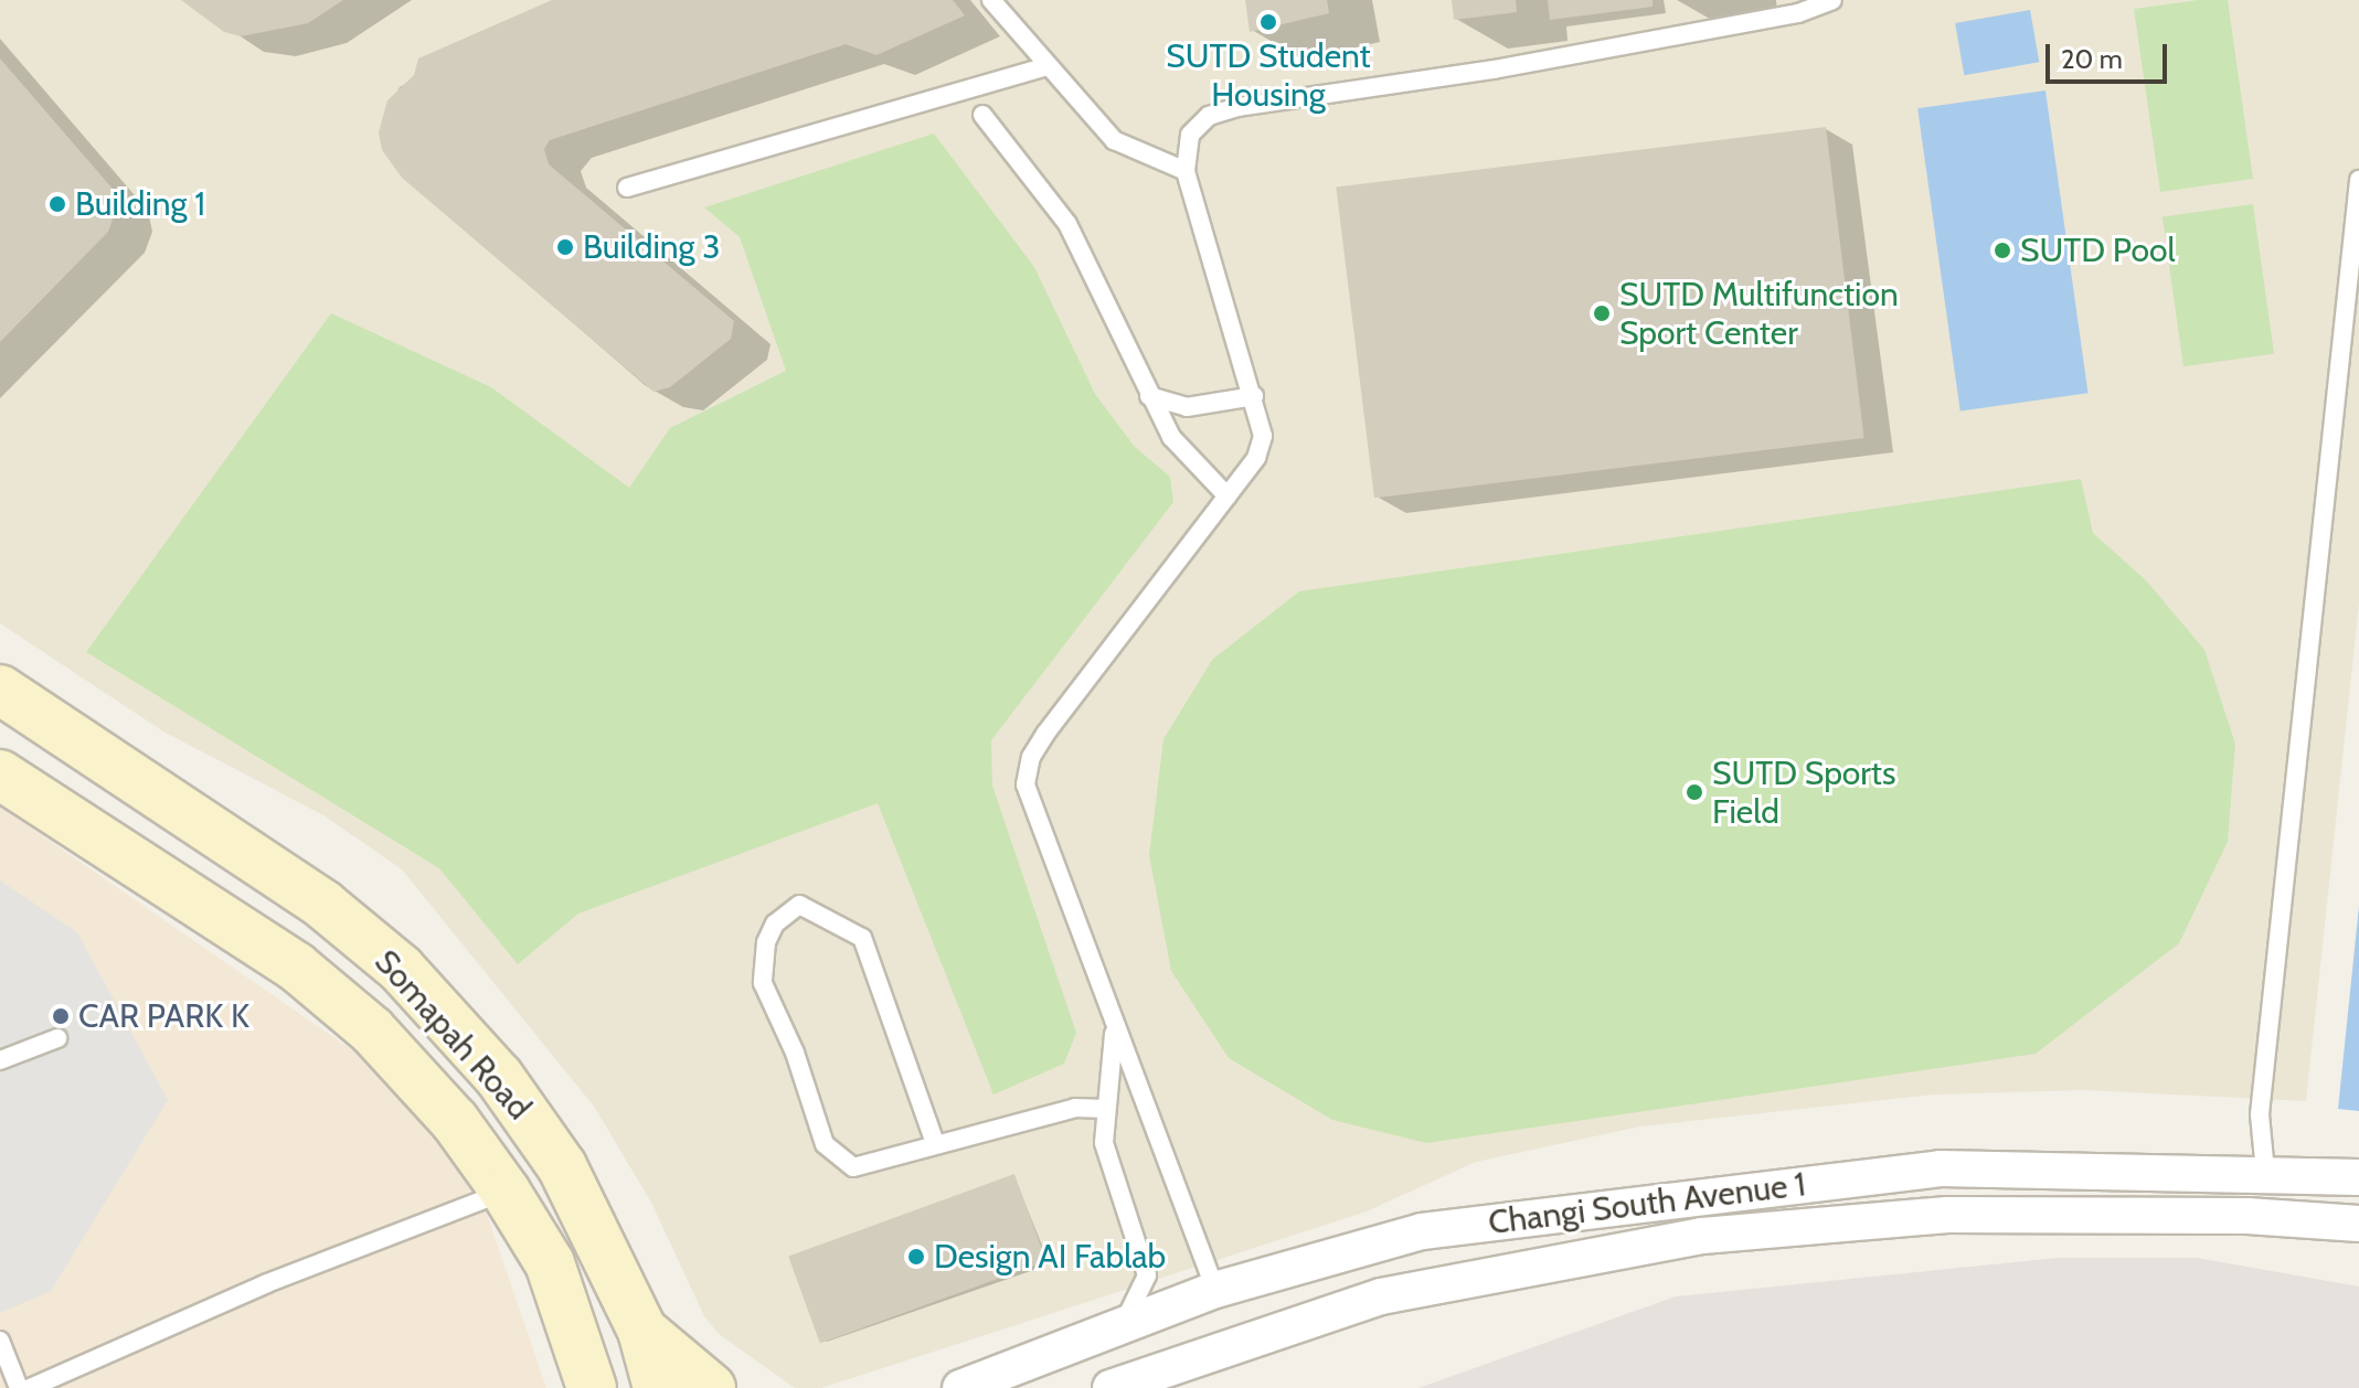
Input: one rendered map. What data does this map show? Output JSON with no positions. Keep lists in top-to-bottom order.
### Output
{
  "streets": {
    "main road": ["Somapah Road"],
    "street": ["Changi South Avenue 1"]
  },
  "places": [
    "SUTD Student Housing",
    "Building 1",
    "Building 3",
    "SUTD Pool",
    "SUTD Multifunction Sport Center",
    "SUTD Sports Field",
    "CAR PARK K",
    "Design AI Fablab"
  ],
  "scale_bar": "20 m"
}
